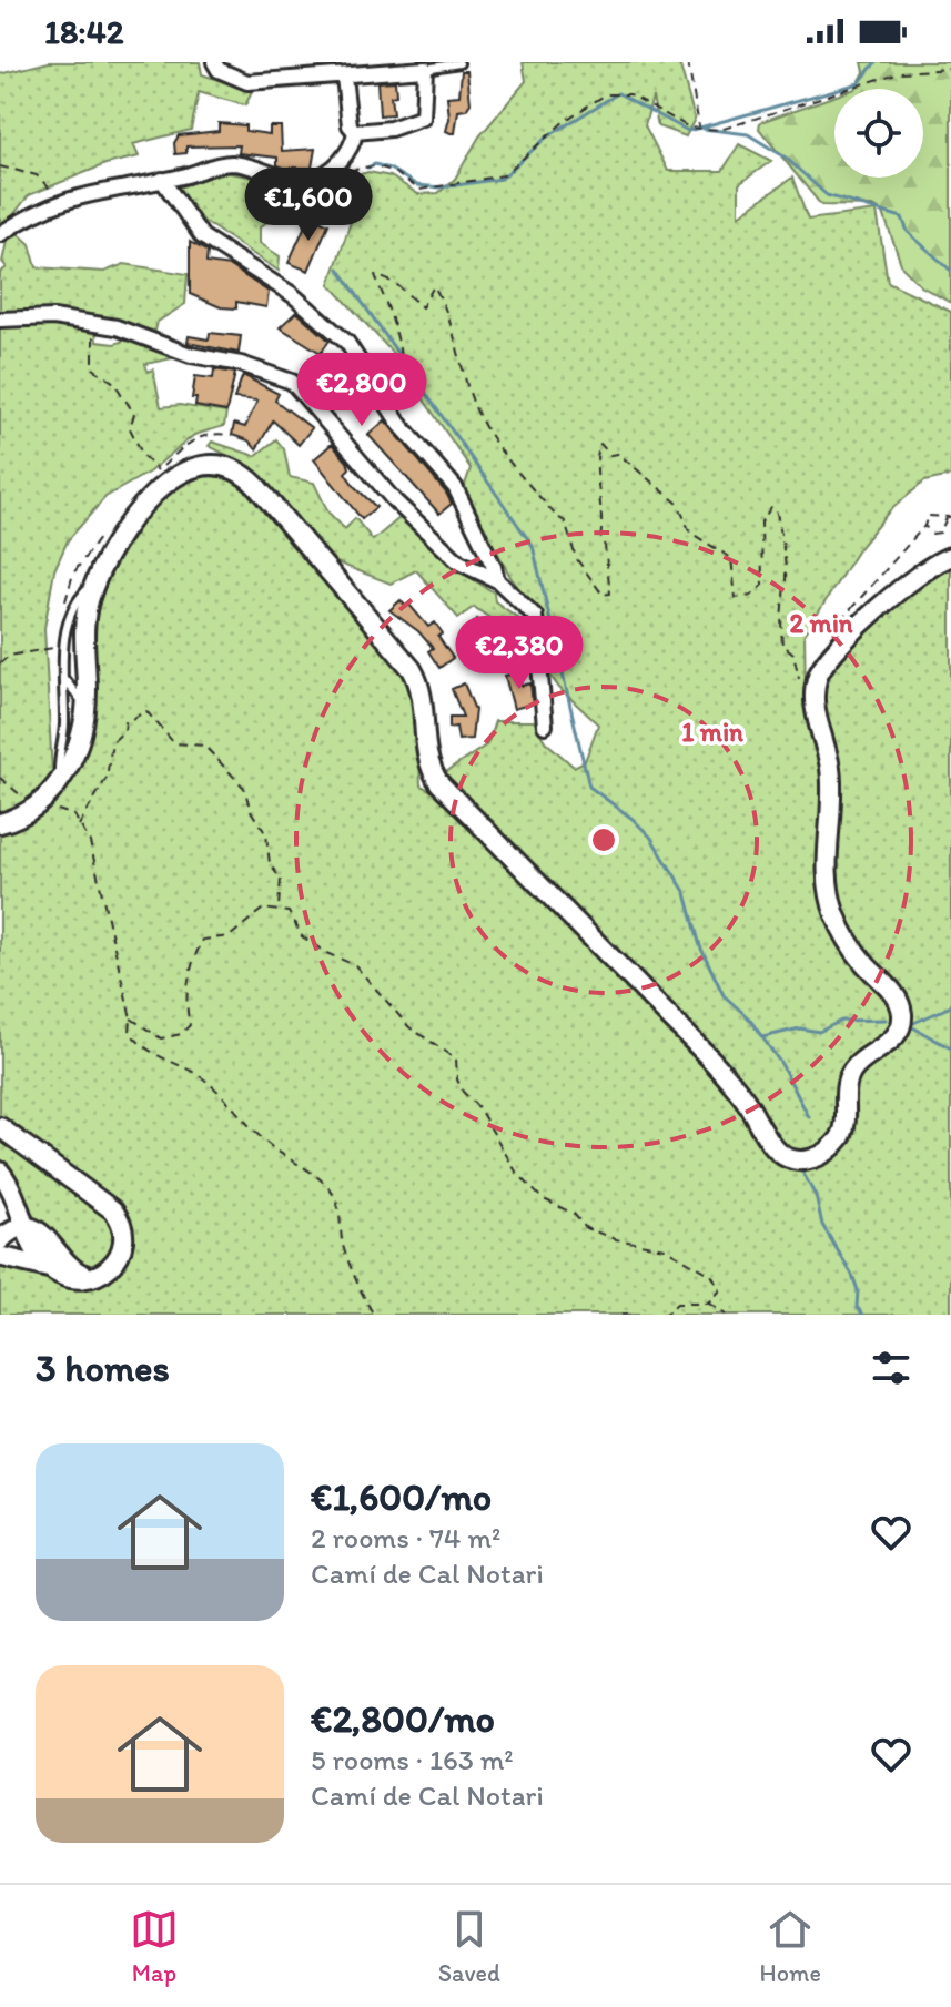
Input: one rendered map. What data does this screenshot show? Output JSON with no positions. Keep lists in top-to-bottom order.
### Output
{
  "page": {
    "status": "18:42",
    "price": ["€1,600", "€2,800", "€2,380"],
    "heading": "3 homes",
    "list": [
      {
        "name": "€1,600/mo",
        "note": "2 rooms · 74 m² · Camí de Cal Notari"
      },
      {
        "name": "€2,800/mo",
        "note": "5 rooms · 163 m² · Camí de Cal Notari"
      }
    ],
    "tabs": ["Map", "Saved", "Home"]
  },
  "rings": ["2 min", "1 min"]
}
